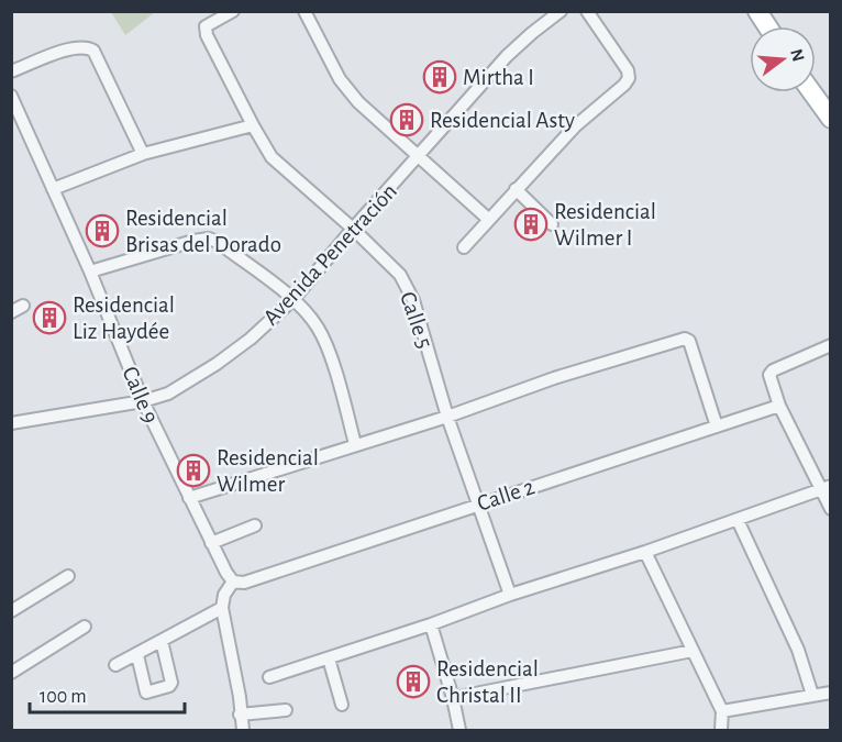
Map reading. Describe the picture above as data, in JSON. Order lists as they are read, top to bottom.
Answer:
{
  "streets": {
    "street": [
      "Avenida Penetración",
      "Calle 5",
      "Calle 9",
      "Calle 2"
    ]
  },
  "crossings": [
    ["Avenida Penetración", "Calle 5"],
    ["Avenida Penetración", "Calle 9"],
    ["Calle 5", "Calle 2"],
    ["Calle 9", "Calle 2"]
  ],
  "places": {
    "building": [
      "Mirtha I",
      "Residencial Asty",
      "Residencial Wilmer I",
      "Residencial Brisas del Dorado",
      "Residencial Liz Haydée",
      "Residencial Wilmer",
      "Residencial Christal II"
    ]
  },
  "scale_bar": "100 m",
  "north": "right"
}
